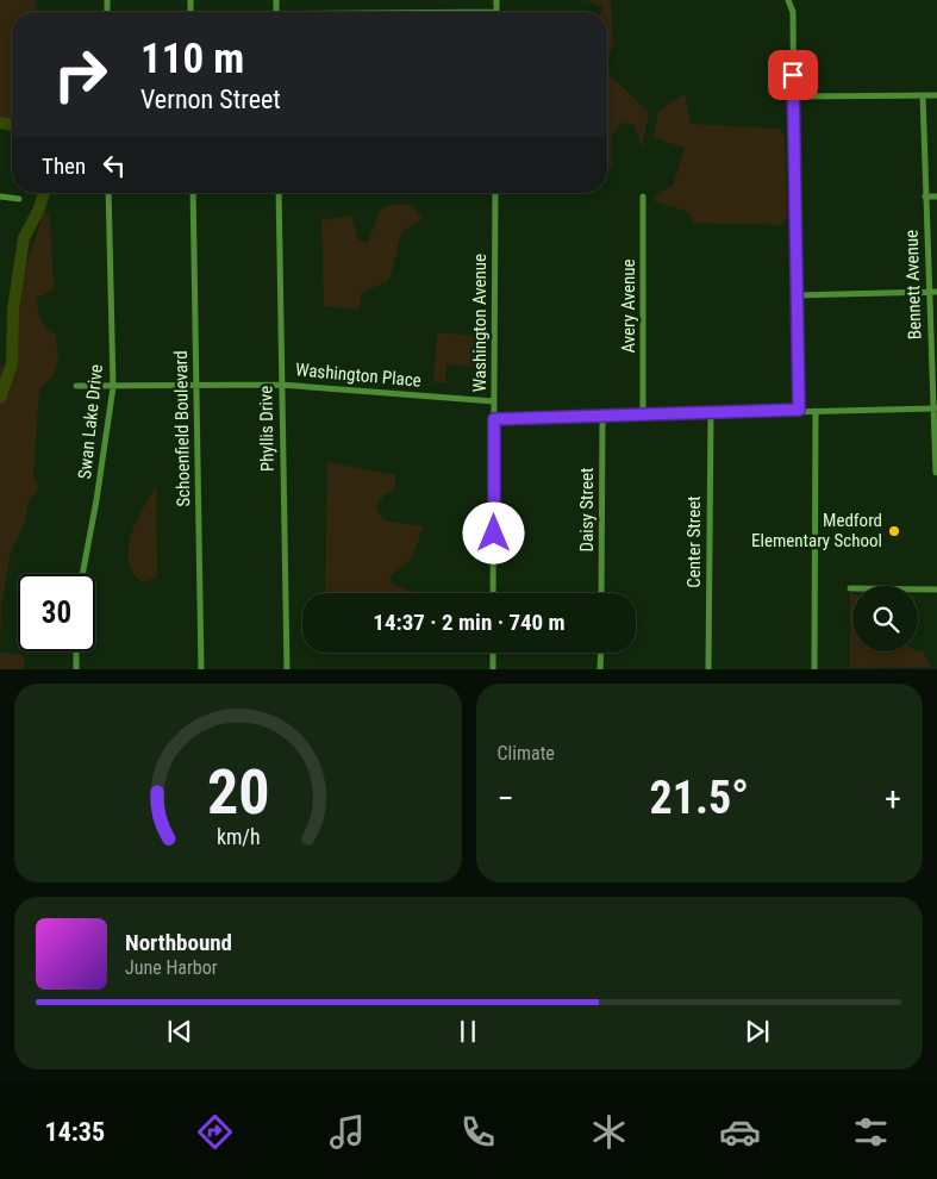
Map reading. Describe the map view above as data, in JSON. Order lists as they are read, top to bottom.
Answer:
{
  "streets": {
    "street": [
      "Bennett Avenue",
      "Avery Avenue",
      "Washington Avenue",
      "Washington Place",
      "Swan Lake Drive",
      "Schoenfield Boulevard",
      "Phyllis Drive",
      "Daisy Street",
      "Center Street"
    ]
  },
  "crossings": [
    ["Washington Avenue", "Washington Place"],
    ["Washington Place", "Swan Lake Drive"],
    ["Washington Place", "Schoenfield Boulevard"],
    ["Washington Place", "Phyllis Drive"]
  ],
  "places": ["Medford Elementary School"],
  "page": {
    "turn": ["110 m", "Vernon Street"],
    "then": "Then",
    "limit": "30",
    "trip": "14:37 · 2 min · 740 m",
    "tile": "Climate",
    "heat": ["−", "21.5°", "+"],
    "song": ["Northbound", "June Harbor"],
    "tabs": "14:35",
    "gauge": ["20", "km/h"]
  }
}
